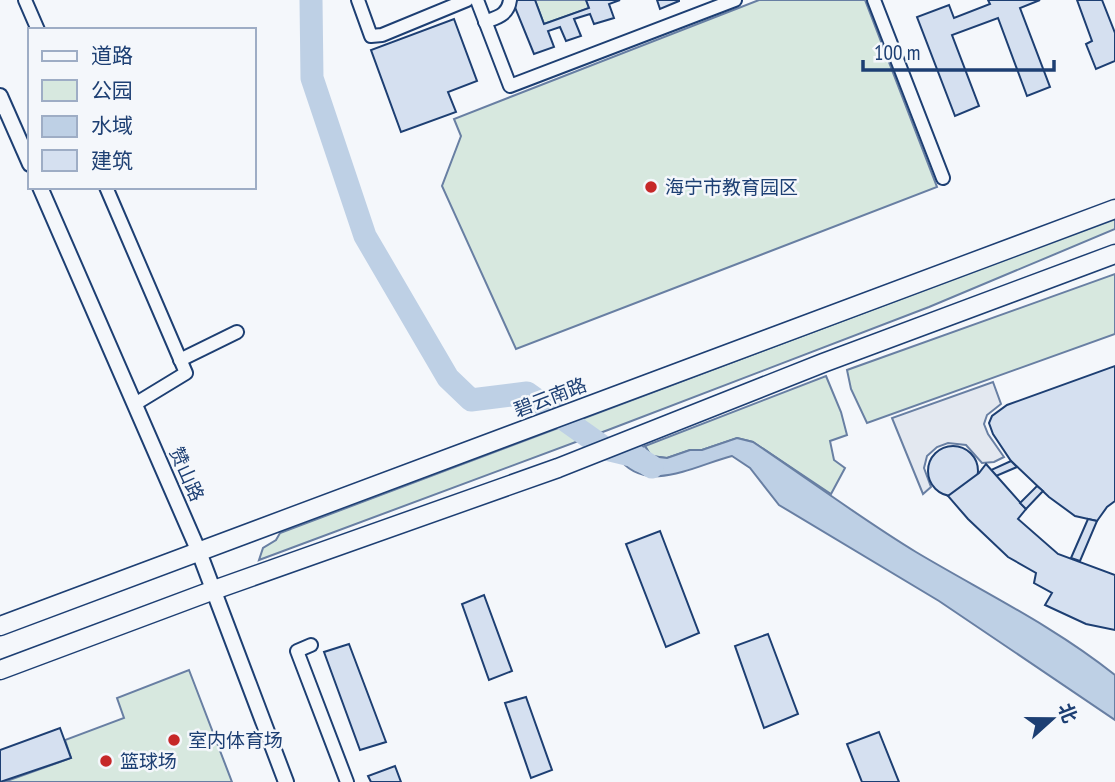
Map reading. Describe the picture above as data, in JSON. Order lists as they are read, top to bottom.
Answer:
{
  "streets": {
    "main road": ["碧云南路"],
    "street": ["赞山路"]
  },
  "crossings": [
    ["碧云南路", "赞山路"]
  ],
  "places": ["海宁市教育园区", "室内体育场", "篮球场"],
  "legend": [
    "道路",
    "公园",
    "水域",
    "建筑"
  ],
  "scale_bar": "100 m",
  "north": "right"
}
